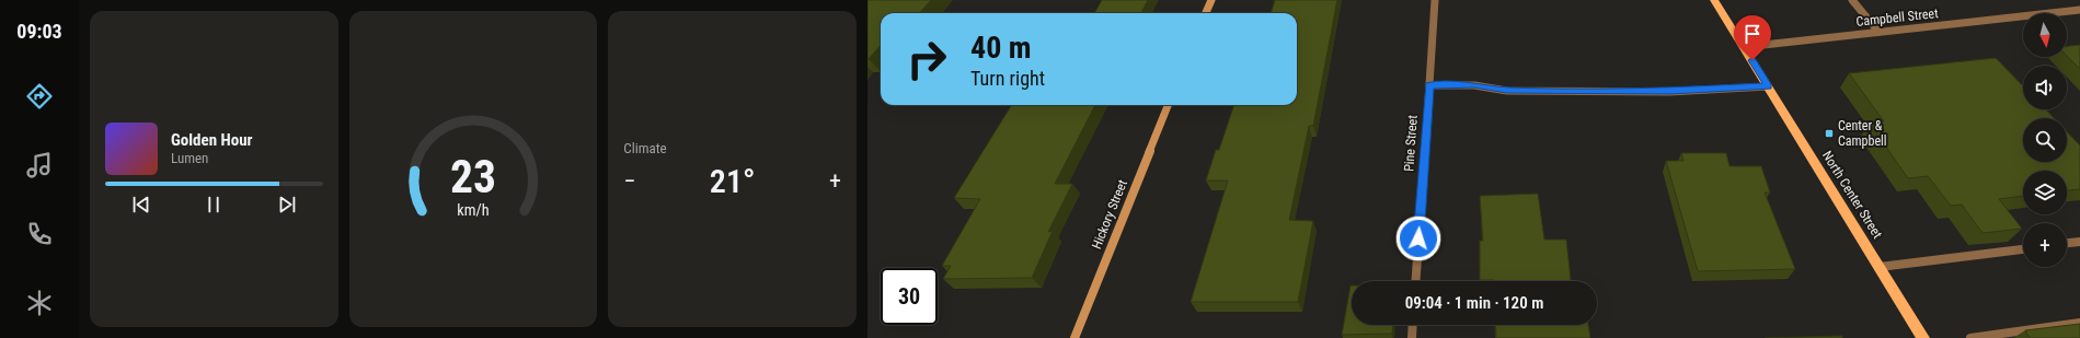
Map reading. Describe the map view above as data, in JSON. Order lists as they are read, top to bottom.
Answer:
{
  "streets": {
    "main road": ["North Center Street"],
    "street": ["Campbell Street", "Pine Street", "Hickory Street"]
  },
  "crossings": [
    ["Campbell Street", "North Center Street"]
  ],
  "places": {
    "transit": ["Center & Campbell"]
  },
  "north": "bottom",
  "page": {
    "tabs": "09:03",
    "tile": "Climate",
    "map_buttons": "+",
    "turn": ["40 m", "Turn right"],
    "song": ["Golden Hour", "Lumen"],
    "heat": ["−", "21°", "+"],
    "limit": "30",
    "trip": "09:04 · 1 min · 120 m",
    "gauge": ["23", "km/h"]
  }
}
